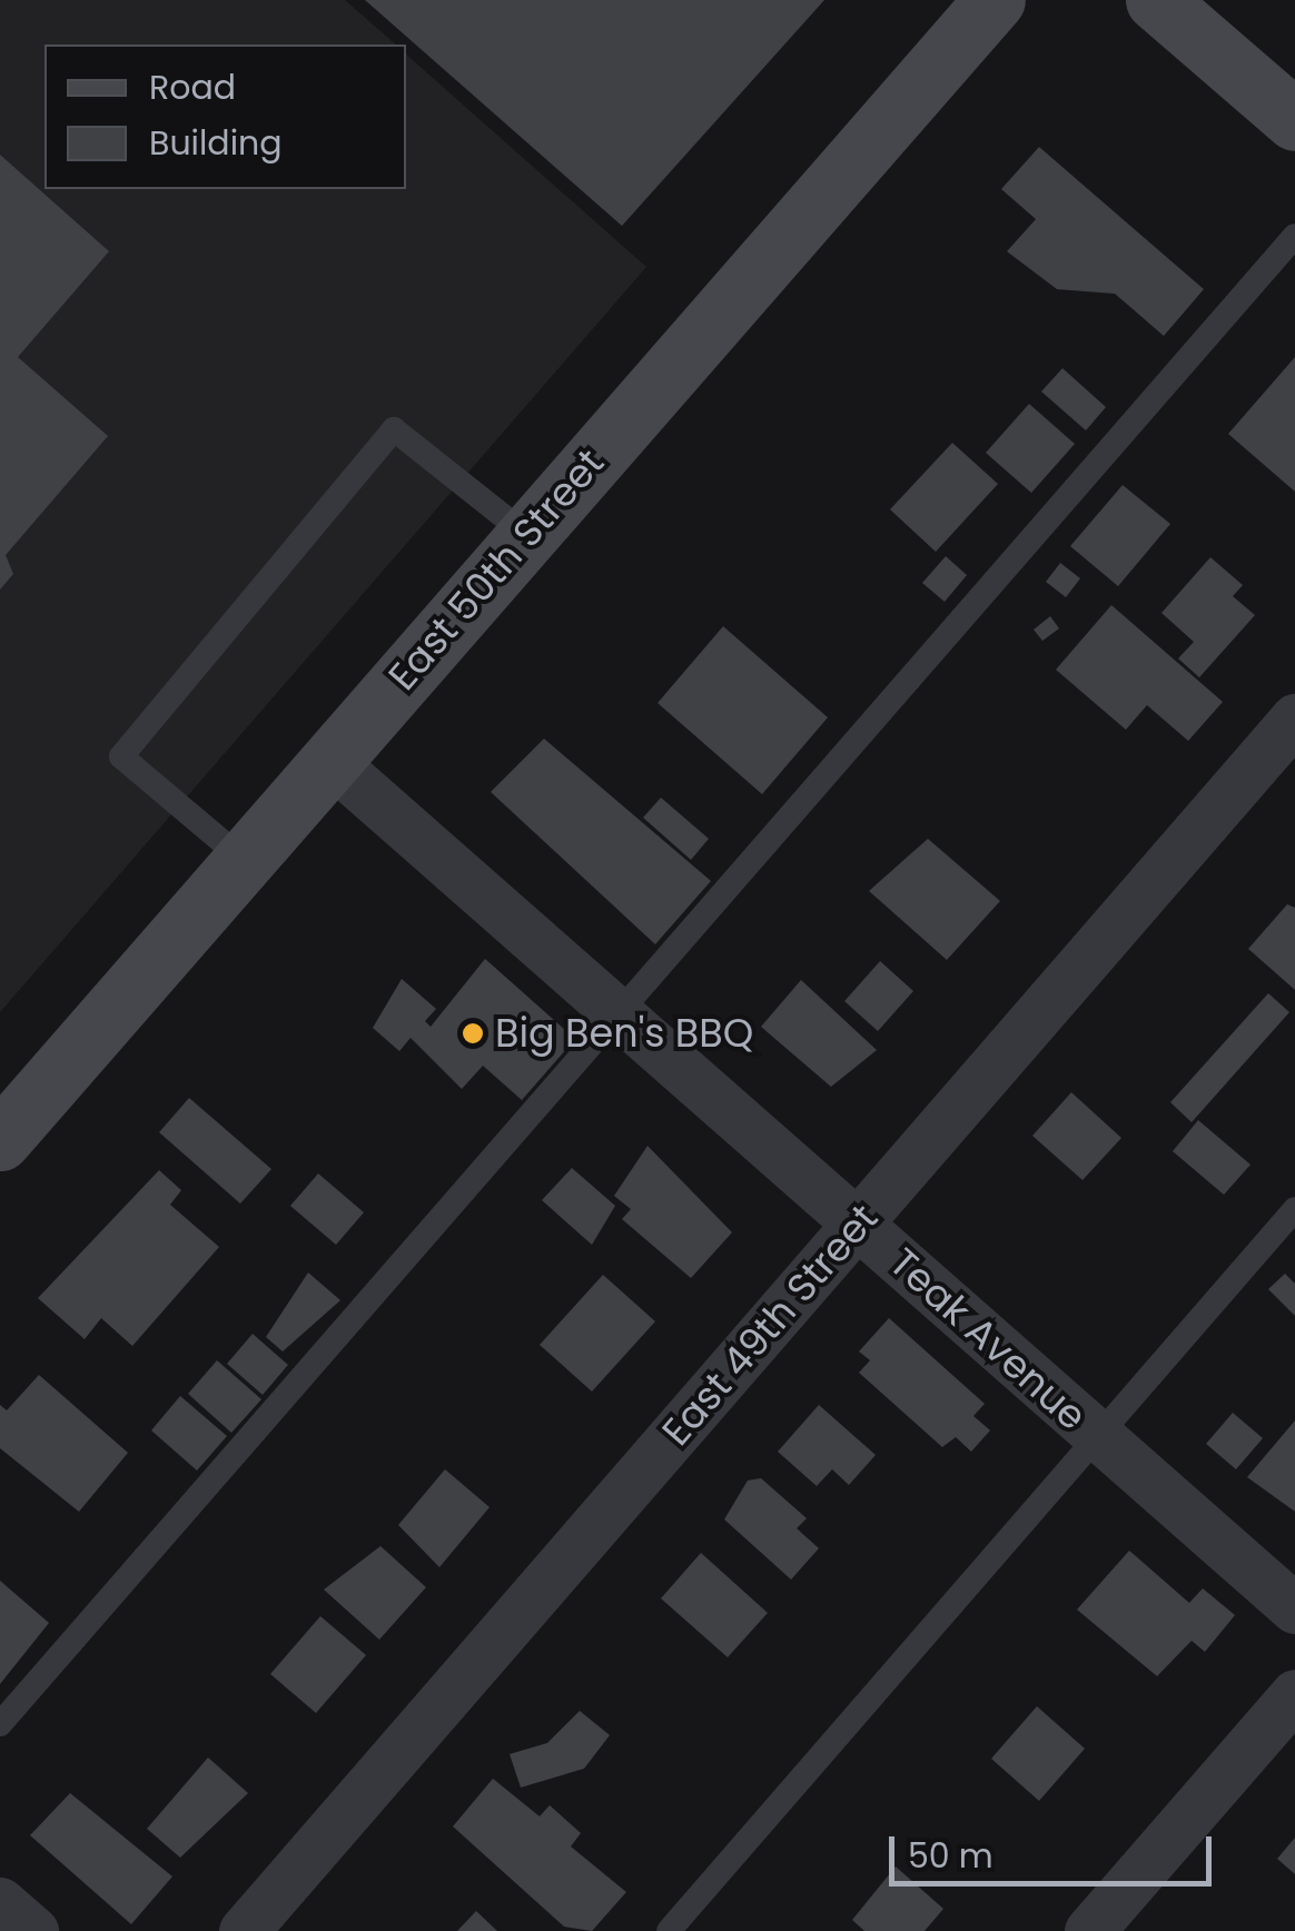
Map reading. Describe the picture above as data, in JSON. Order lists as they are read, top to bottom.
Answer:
{
  "streets": {
    "main road": ["East 50th Street"],
    "street": ["East 49th Street", "Teak Avenue"]
  },
  "crossings": [
    ["East 50th Street", "Teak Avenue"],
    ["East 49th Street", "Teak Avenue"]
  ],
  "places": ["Big Ben's BBQ"],
  "legend": ["Road", "Building"],
  "scale_bar": "50 m"
}
